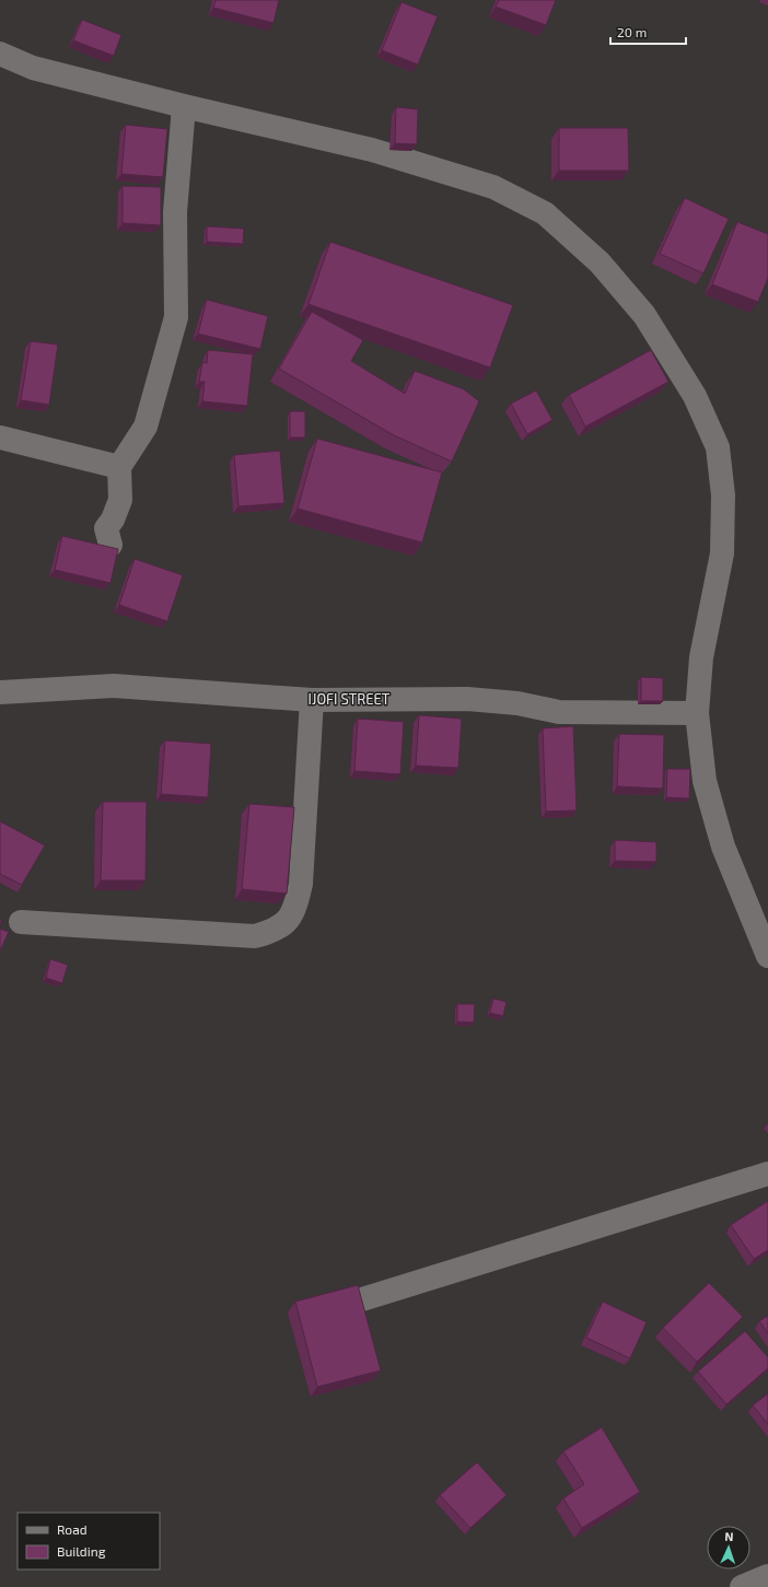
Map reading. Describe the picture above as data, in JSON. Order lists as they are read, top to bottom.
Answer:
{
  "streets": {
    "street": ["IJOFI STREET"]
  },
  "legend": ["Road", "Building"],
  "scale_bar": "20 m",
  "north": "top"
}
